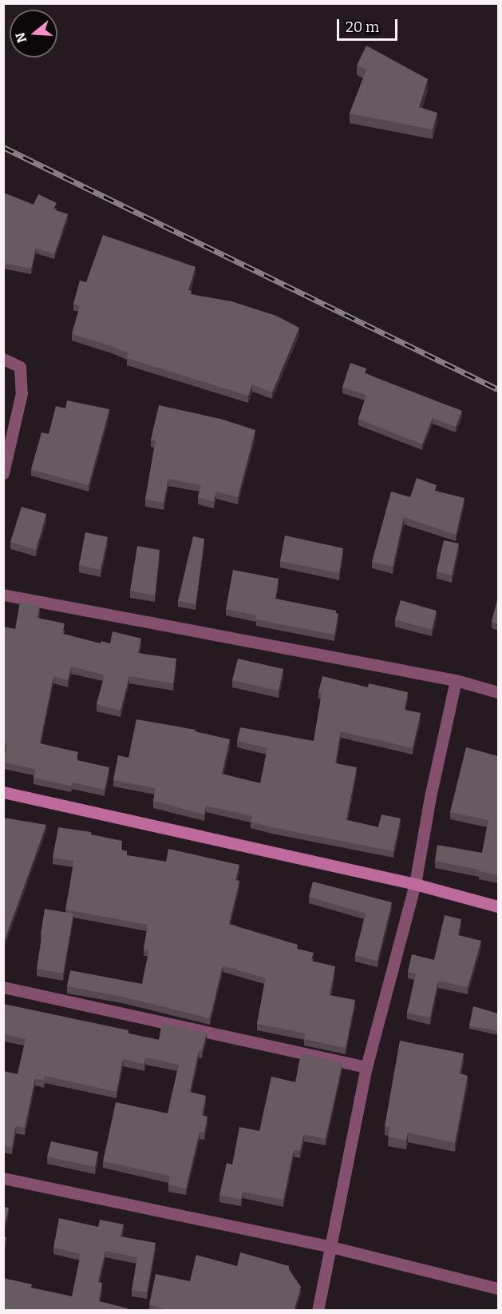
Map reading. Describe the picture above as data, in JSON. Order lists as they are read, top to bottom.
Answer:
{
  "scale_bar": "20 m",
  "north": "left"
}
